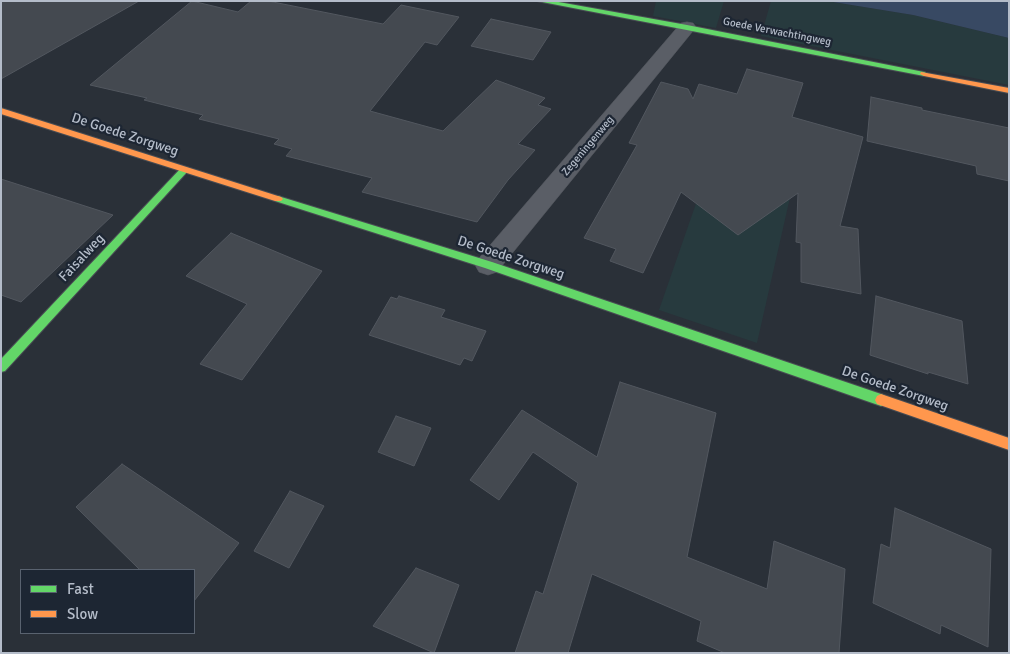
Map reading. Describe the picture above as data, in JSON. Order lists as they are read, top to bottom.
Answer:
{
  "streets": {
    "street": [
      "Goede Verwachtingweg",
      "De Goede Zorgweg",
      "Zegeningenweg",
      "Faisalweg"
    ]
  },
  "crossings": [
    ["Goede Verwachtingweg", "Zegeningenweg"],
    ["De Goede Zorgweg", "Zegeningenweg"],
    ["De Goede Zorgweg", "Faisalweg"]
  ],
  "legend": ["Fast", "Slow"]
}
